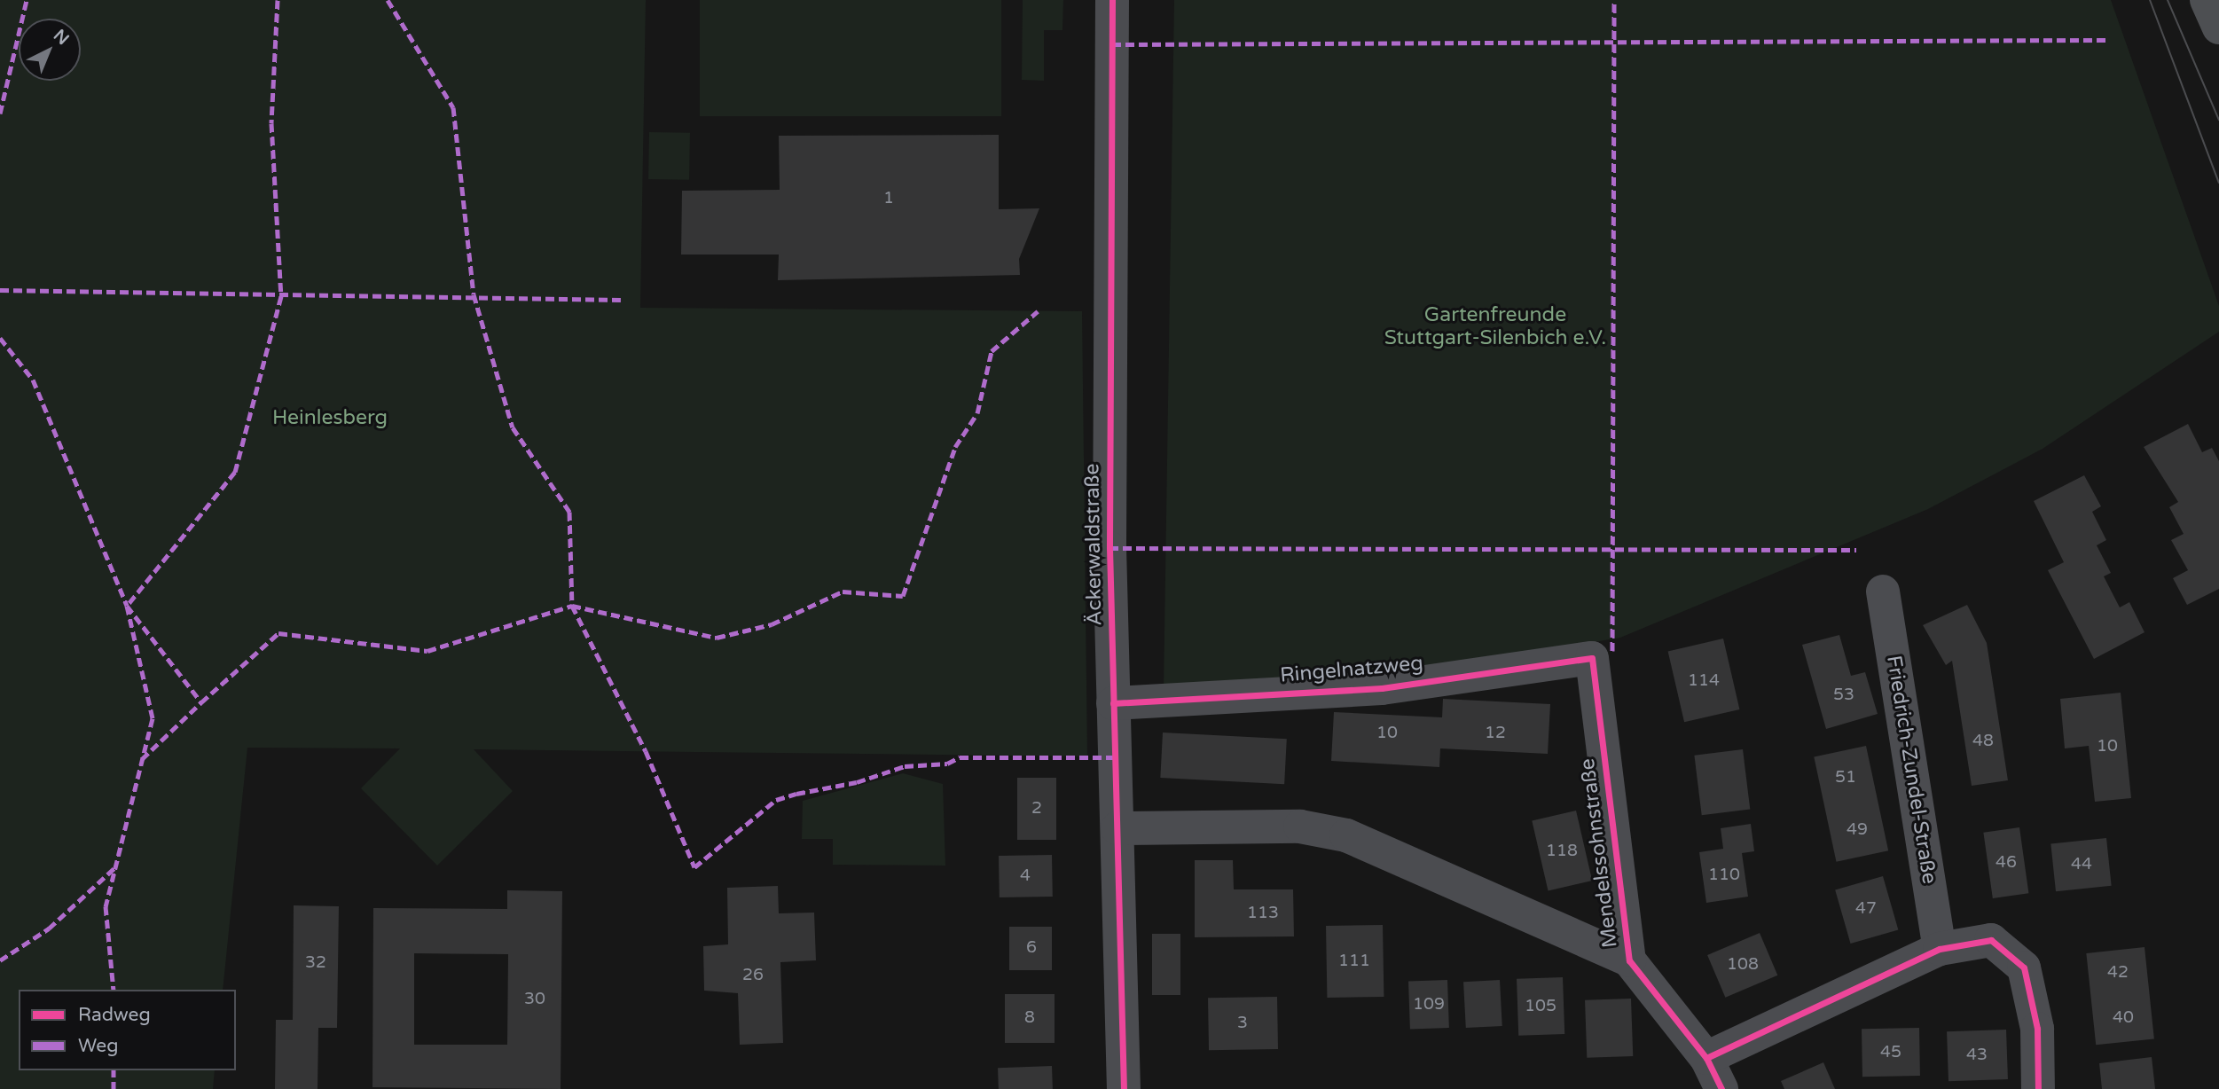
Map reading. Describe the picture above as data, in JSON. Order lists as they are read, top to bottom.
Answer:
{
  "streets": {
    "street": [
      "Äckerwaldstraße",
      "Ringelnatzweg",
      "Friedrich-Zundel-Straße",
      "Mendelssohnstraße"
    ]
  },
  "crossings": [
    ["Äckerwaldstraße", "Ringelnatzweg"],
    ["Äckerwaldstraße", "Mendelssohnstraße"],
    ["Ringelnatzweg", "Mendelssohnstraße"]
  ],
  "parks": ["Gartenfreunde Stuttgart-Silenbich e.V.", "Heinlesberg"],
  "house_numbers": [
    "1",
    "114",
    "53",
    "10",
    "12",
    "48",
    "10",
    "51",
    "2",
    "49",
    "118",
    "46",
    "44",
    "110",
    "4",
    "47",
    "113",
    "6",
    "111",
    "32",
    "108",
    "42",
    "26",
    "30",
    "109",
    "105",
    "8",
    "40",
    "3",
    "45",
    "43"
  ],
  "legend": ["Radweg", "Weg"],
  "north": "top right"
}
